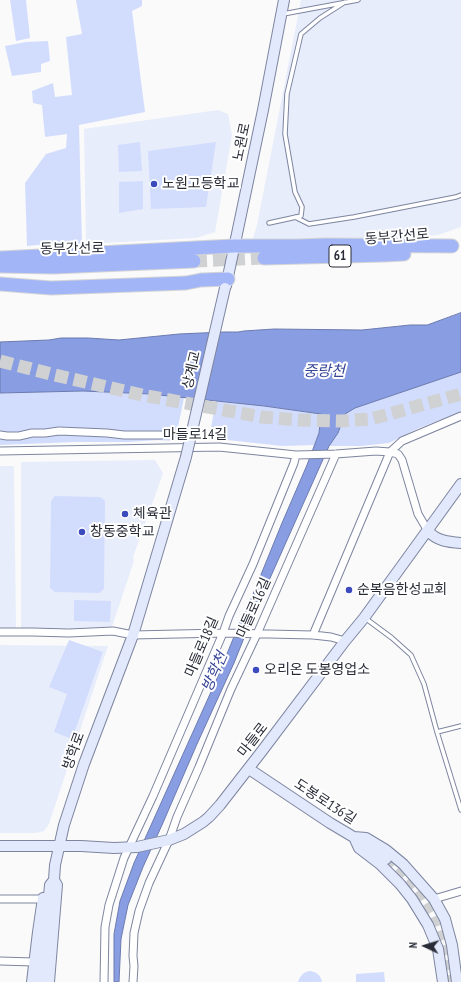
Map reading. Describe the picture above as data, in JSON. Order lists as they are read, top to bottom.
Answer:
{
  "streets": {
    "highway": ["동부간선로", "61"],
    "main road": [
      "노원로",
      "상계교",
      "마들로",
      "방학로",
      "도봉로136길"
    ],
    "street": ["마들로14길", "마들로16길", "마들로18길"]
  },
  "crossings": [
    ["노원로", "상계교"],
    ["상계교", "방학로"],
    ["마들로14길", "마들로16길"],
    ["마들로14길", "마들로18길"],
    ["마들로16길", "마들로"],
    ["마들로18길", "마들로"],
    ["마들로", "도봉로136길"]
  ],
  "water": ["중랑천", "방학천"],
  "places": [
    "노원고등학교",
    "체육관",
    "창동중학교",
    "순복음한성교회",
    "오리온 도봉영업소"
  ],
  "north": "left"
}
